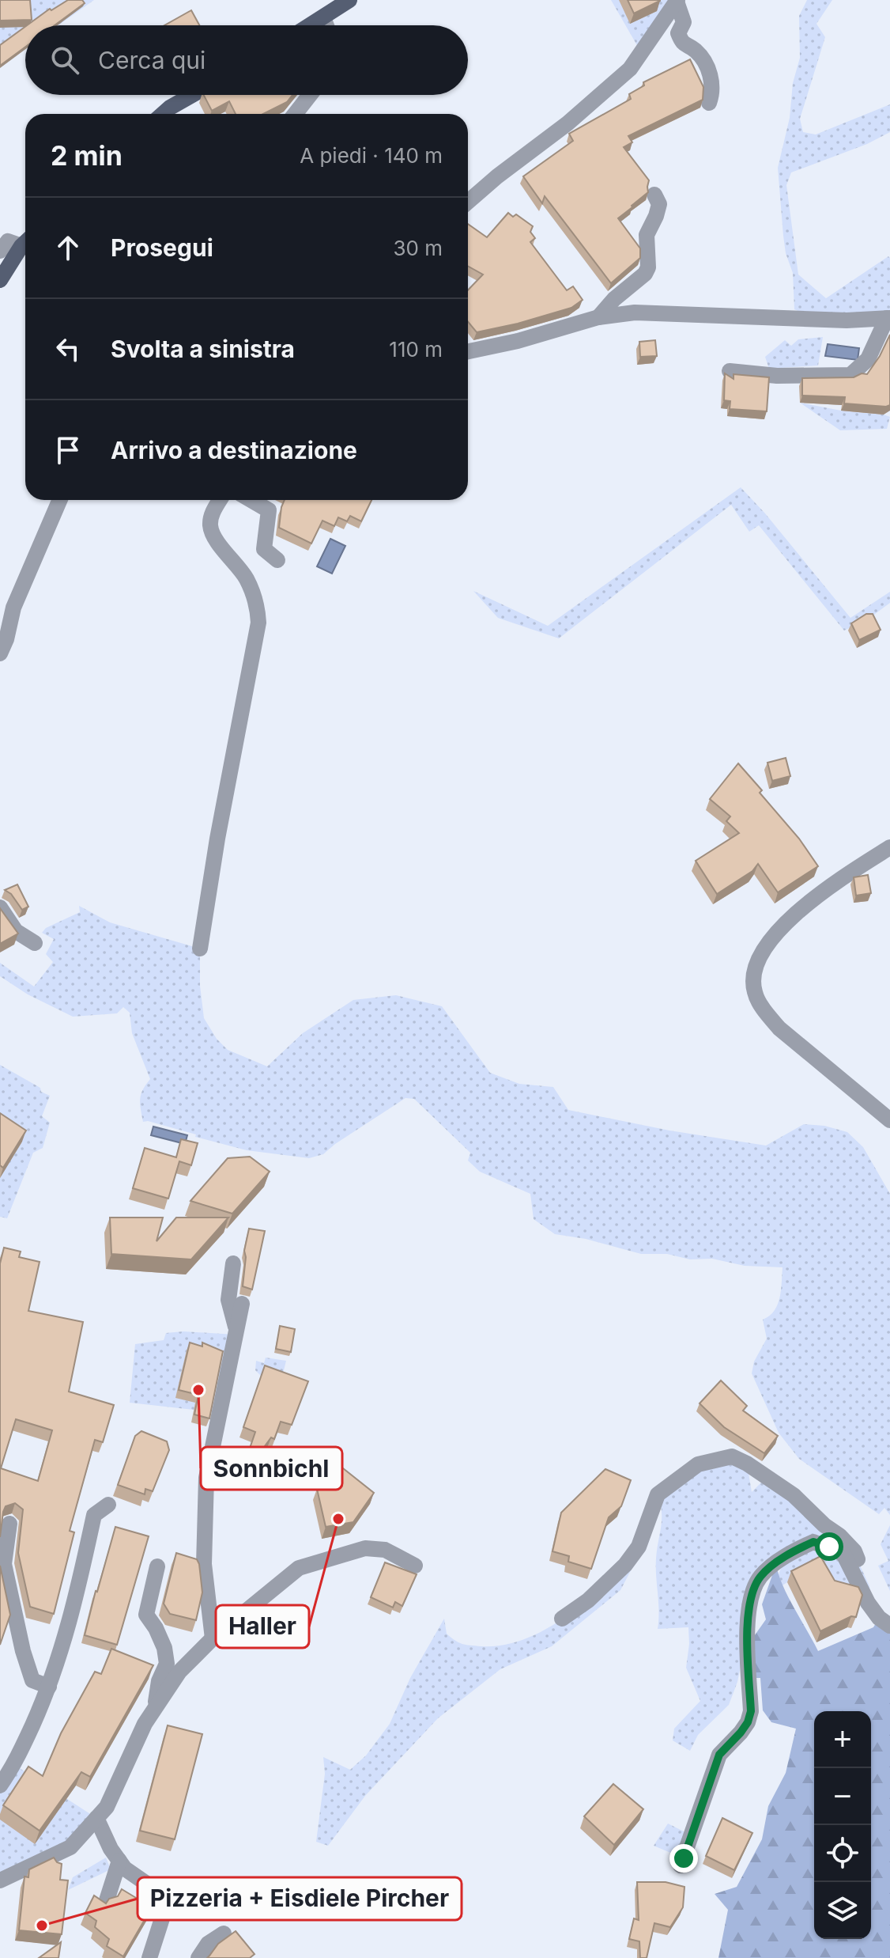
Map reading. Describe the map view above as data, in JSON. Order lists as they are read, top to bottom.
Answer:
{
  "places": ["Sonnbichl", "Haller", "Pizzeria + Eisdiele Pircher"],
  "page": {
    "search": "Cerca qui",
    "heading": ["2 min", "A piedi · 140 m"],
    "list": [
      ["Prosegui", "30 m"],
      ["Svolta a sinistra", "110 m"],
      "Arrivo a destinazione"
    ],
    "map_buttons": ["+", "−"]
  }
}
